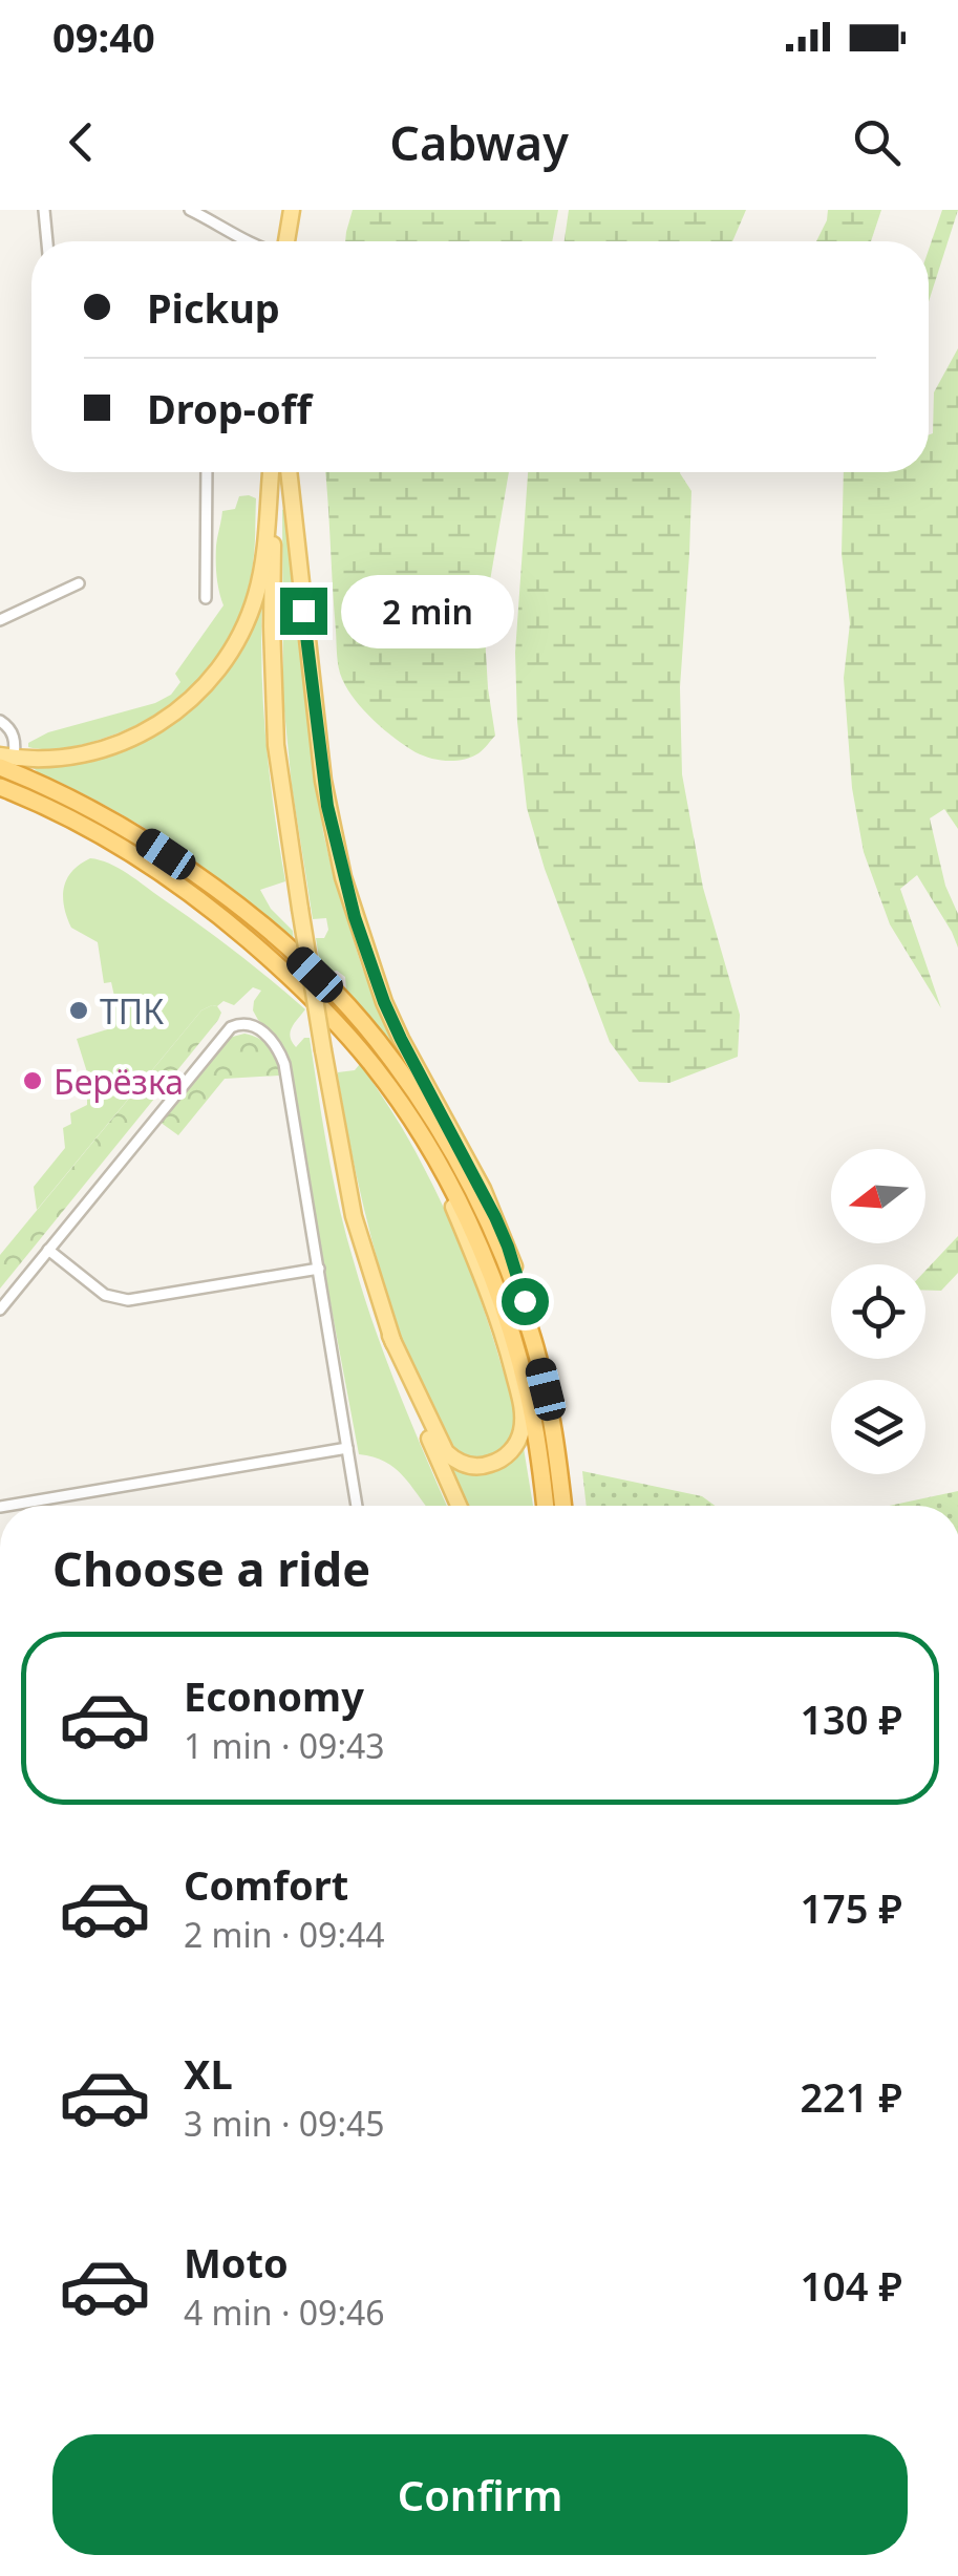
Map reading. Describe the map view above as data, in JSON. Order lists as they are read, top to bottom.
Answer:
{
  "places": ["ТПК", "Берёзка"],
  "north": "left",
  "page": {
    "status": "09:40",
    "header": "Cabway",
    "banner": ["Pickup", "Drop-off"],
    "bubble": "2 min",
    "heading": "Choose a ride",
    "list": [
      {
        "name": "Economy",
        "note": "1 min · 09:43",
        "value": "130 ₽"
      },
      {
        "name": "Comfort",
        "note": "2 min · 09:44",
        "value": "175 ₽"
      },
      {
        "name": "XL",
        "note": "3 min · 09:45",
        "value": "221 ₽"
      },
      {
        "name": "Moto",
        "note": "4 min · 09:46",
        "value": "104 ₽"
      }
    ],
    "buttons": "Confirm"
  }
}
